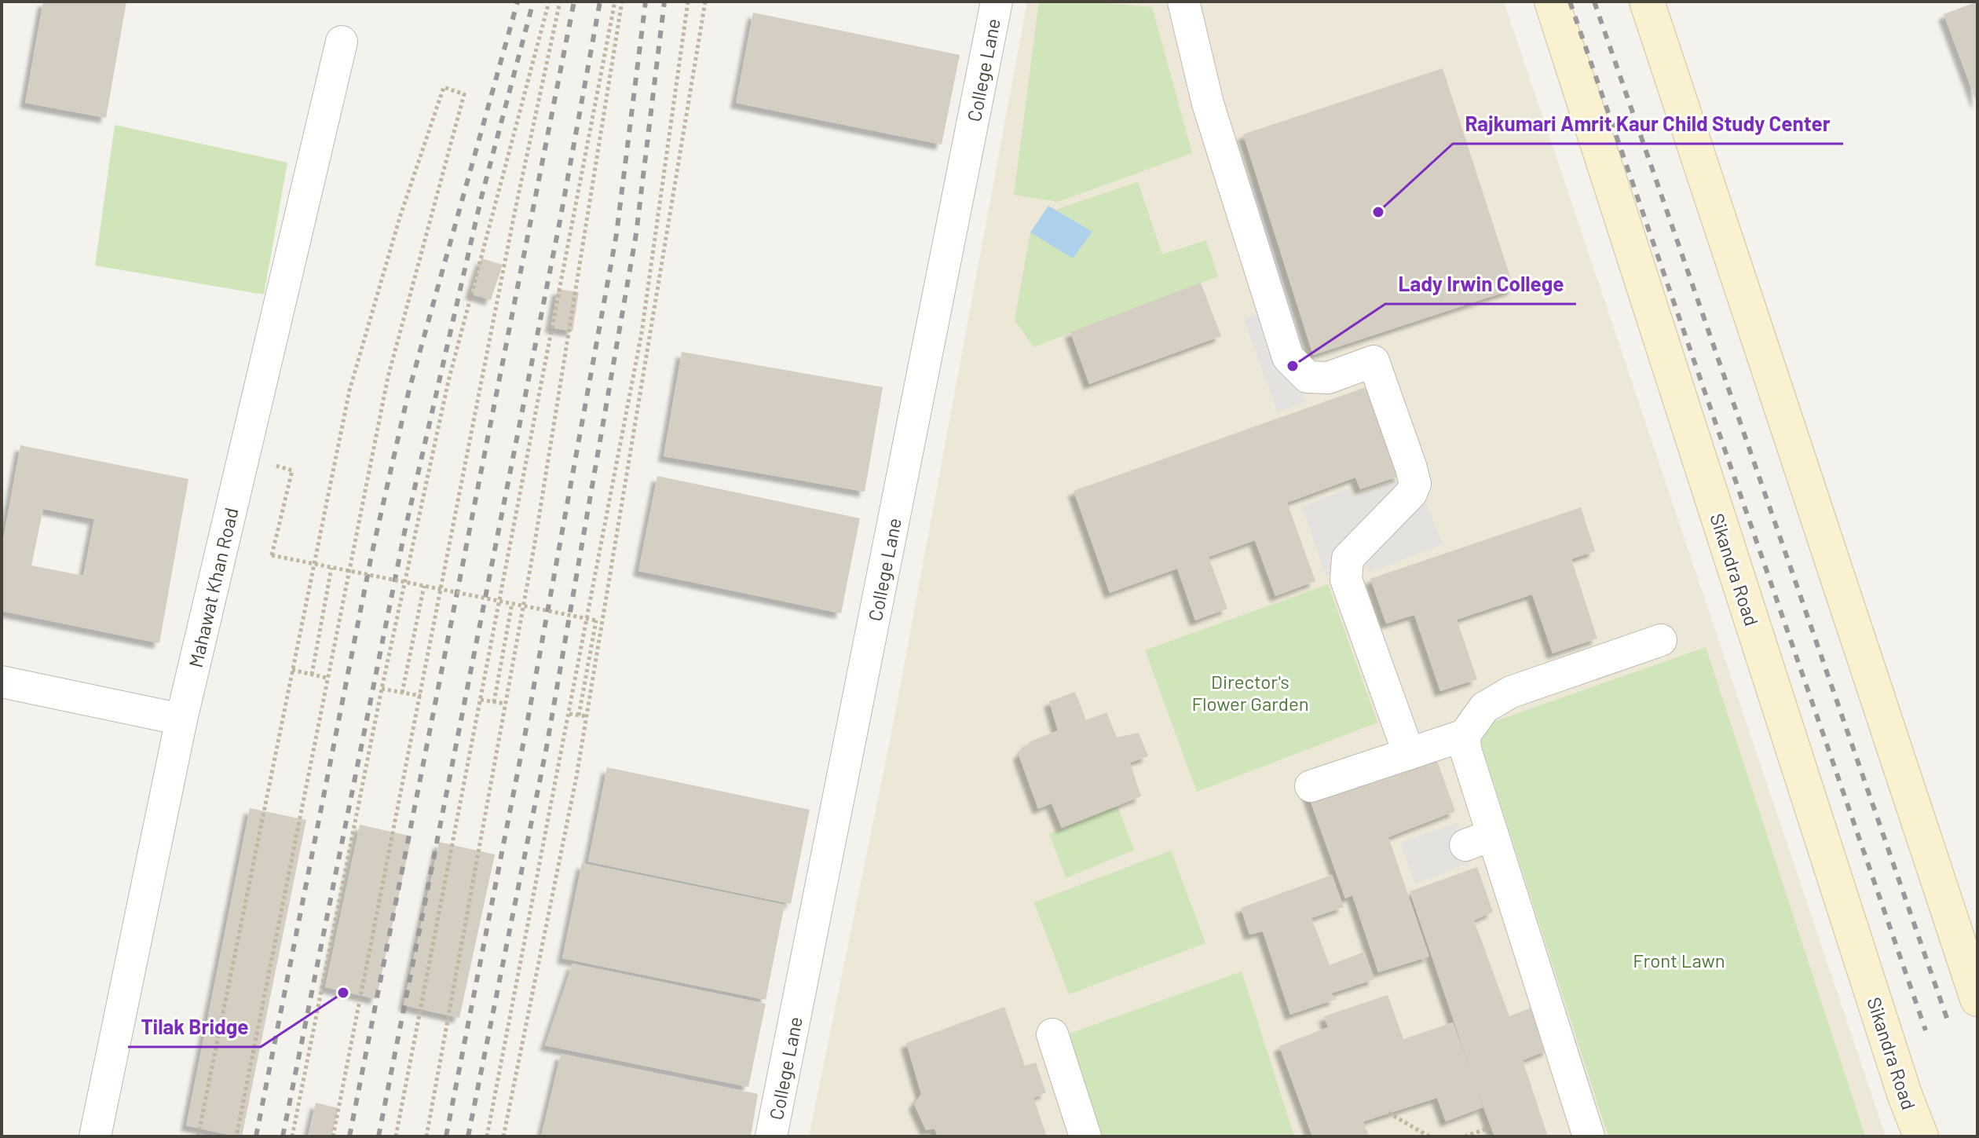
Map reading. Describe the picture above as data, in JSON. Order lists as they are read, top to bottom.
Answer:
{
  "streets": {
    "main road": ["Sikandra Road"],
    "street": ["College Lane", "Mahawat Khan Road"]
  },
  "parks": ["Director's Flower Garden", "Front Lawn"],
  "places": ["Rajkumari Amrit Kaur Child Study Center", "Lady Irwin College", "Tilak Bridge"]
}
